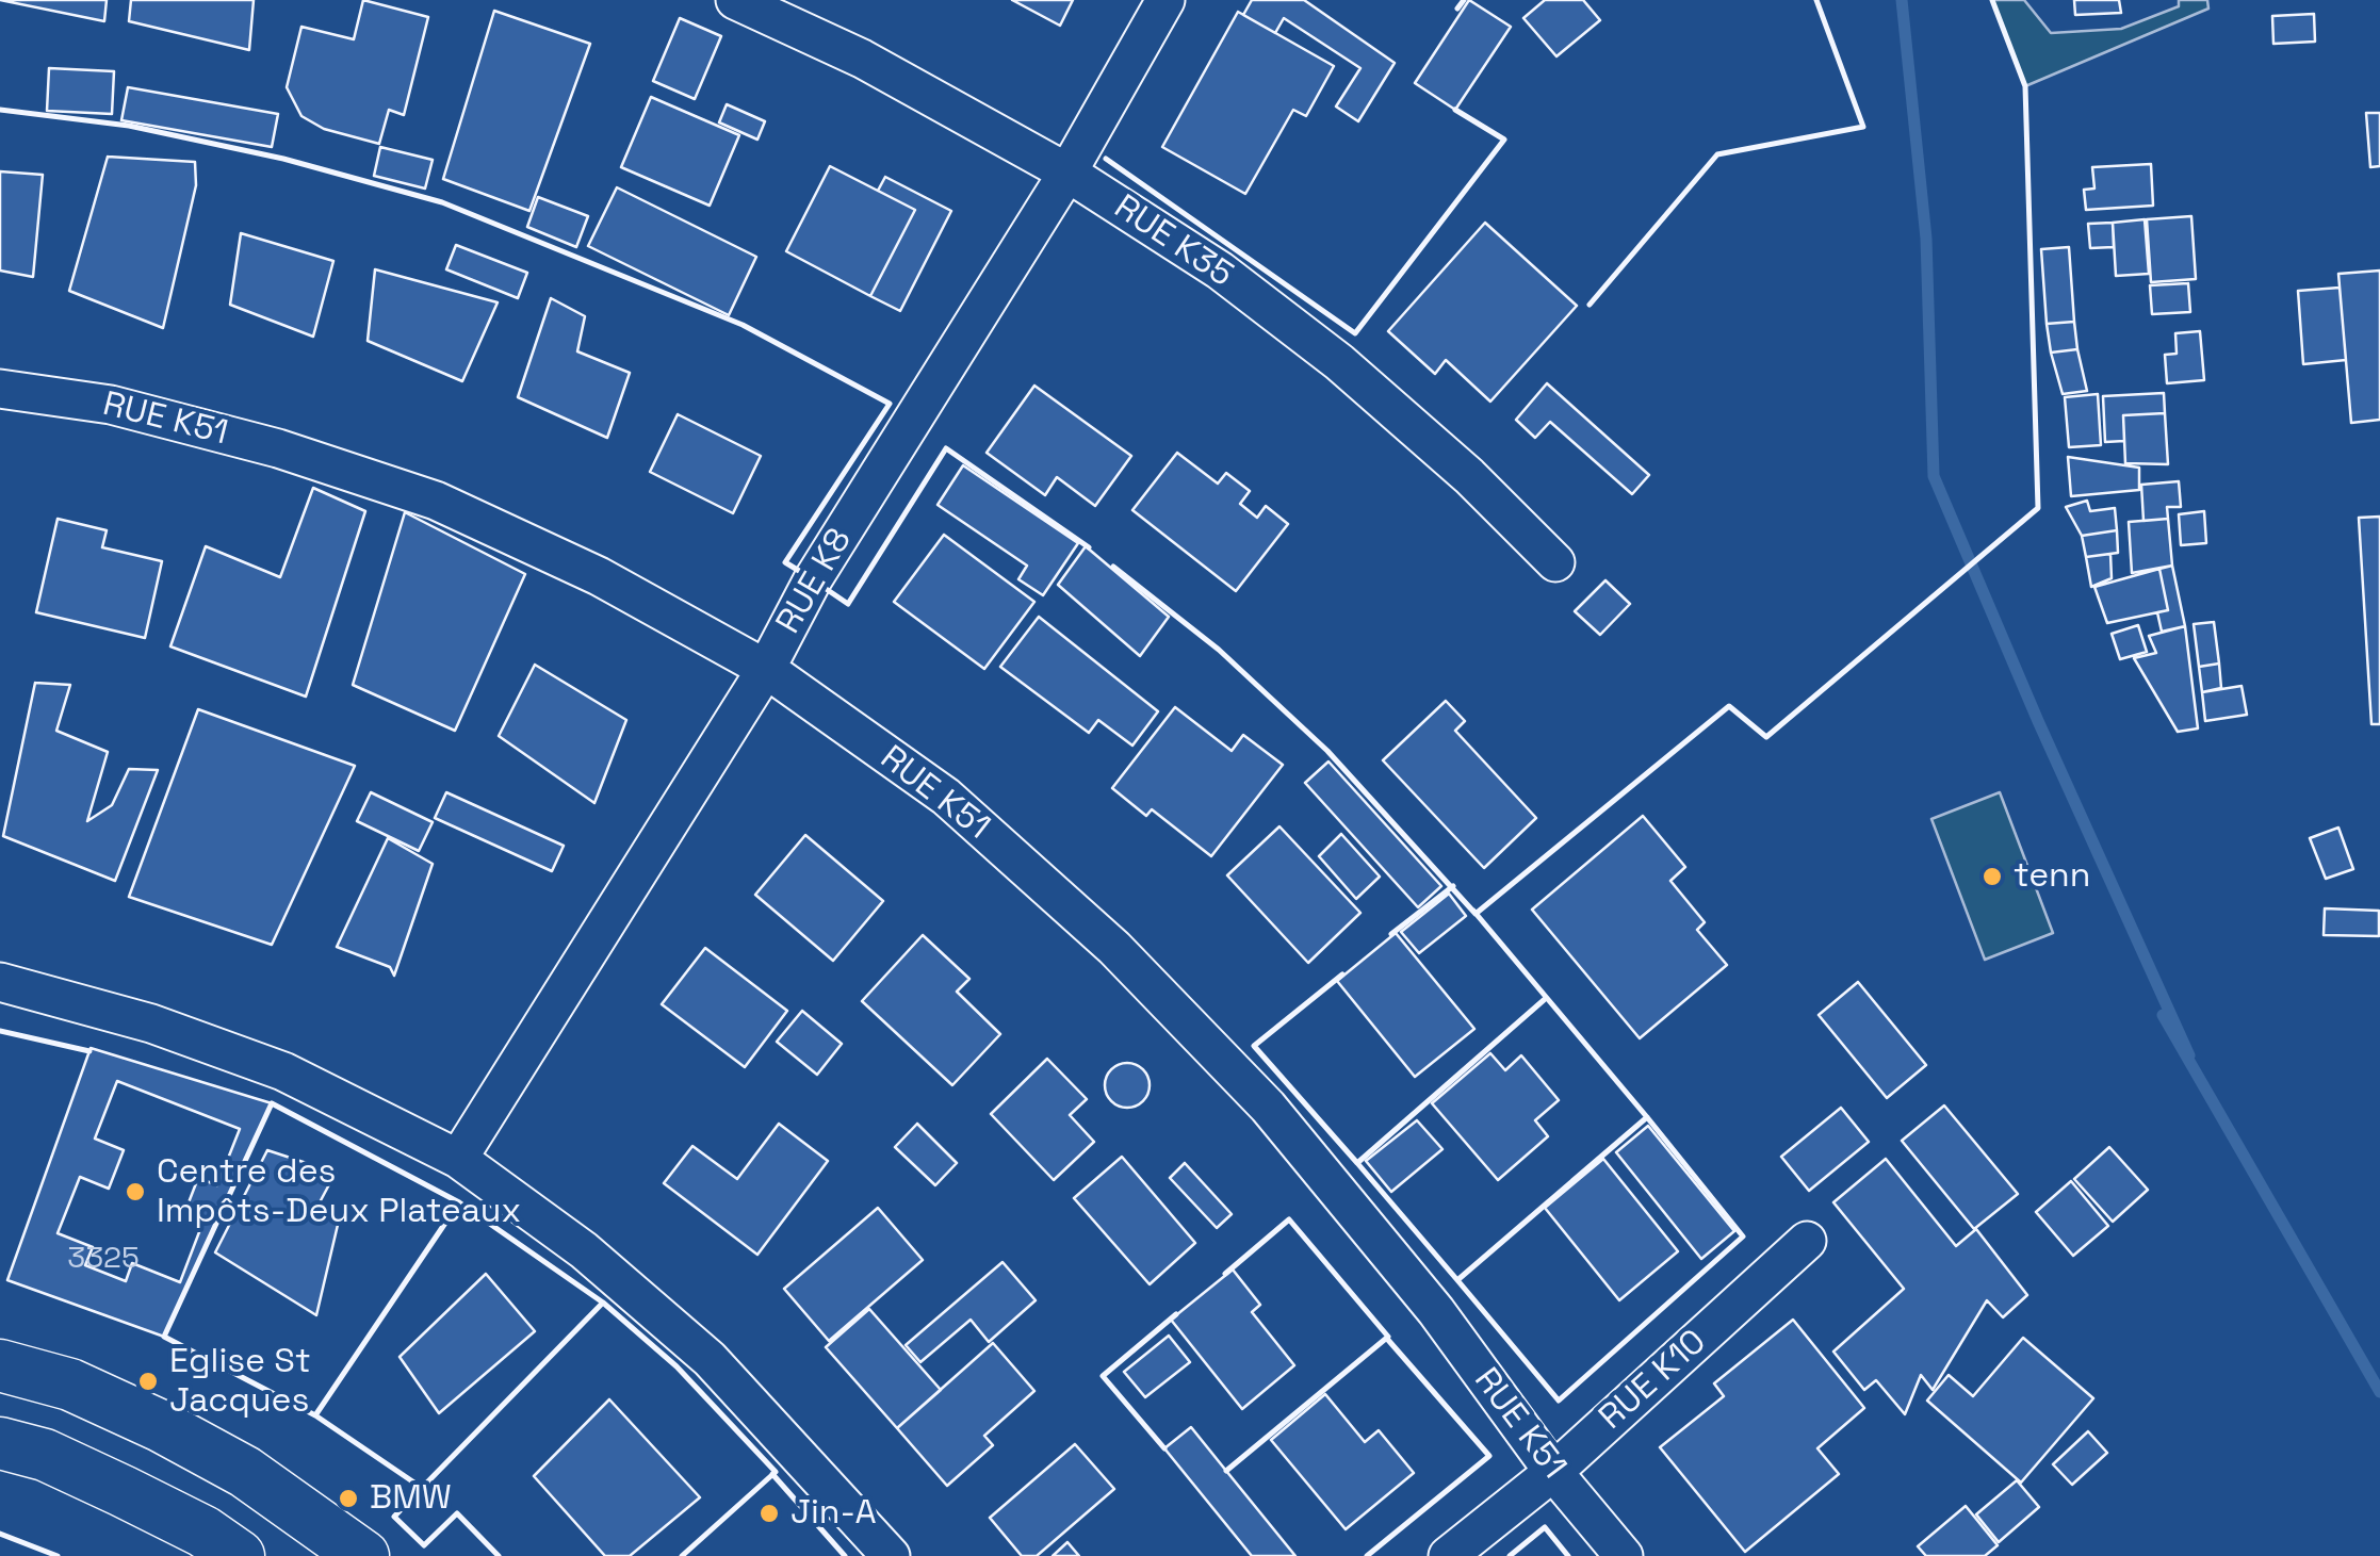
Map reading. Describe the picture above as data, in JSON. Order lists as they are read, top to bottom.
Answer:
{
  "streets": {
    "street": [
      "RUE K35",
      "RUE K51",
      "RUE K8",
      "RUE K10"
    ]
  },
  "crossings": [
    ["RUE K35", "RUE K8"],
    ["RUE K51", "RUE K8"],
    ["RUE K51", "RUE K10"]
  ],
  "places": [
    "tenn",
    "Centre des Impôts-Deux Plateaux",
    "Eglise St Jacques",
    "BMW",
    "Jin-A"
  ],
  "house_numbers": ["3325"]
}
